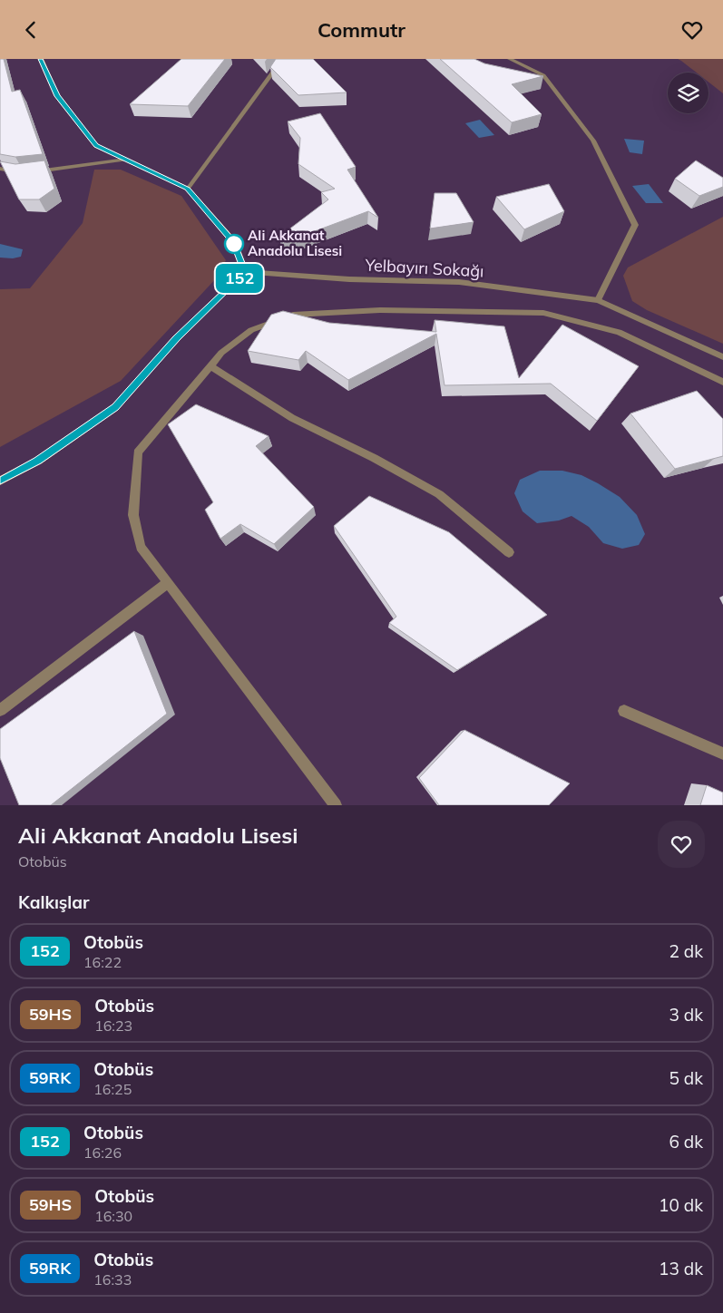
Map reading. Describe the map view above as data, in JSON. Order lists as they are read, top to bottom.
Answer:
{
  "streets": {
    "street": ["Yelbayırı Sokağı"]
  },
  "places": ["Ali Akkanat Anadolu Lisesi"],
  "lines": ["bus line 152"],
  "page": {
    "header": "Commutr",
    "on_map": "152",
    "heading": [
      ["Ali Akkanat Anadolu Lisesi", "Otobüs"],
      "Kalkışlar"
    ],
    "list": [
      {
        "mark": "152",
        "name": "Otobüs",
        "note": "16:22",
        "value": "2 dk"
      },
      {
        "mark": "59HS",
        "name": "Otobüs",
        "note": "16:23",
        "value": "3 dk"
      },
      {
        "mark": "59RK",
        "name": "Otobüs",
        "note": "16:25",
        "value": "5 dk"
      },
      {
        "mark": "152",
        "name": "Otobüs",
        "note": "16:26",
        "value": "6 dk"
      },
      {
        "mark": "59HS",
        "name": "Otobüs",
        "note": "16:30",
        "value": "10 dk"
      },
      {
        "mark": "59RK",
        "name": "Otobüs",
        "note": "16:33",
        "value": "13 dk"
      }
    ]
  }
}
